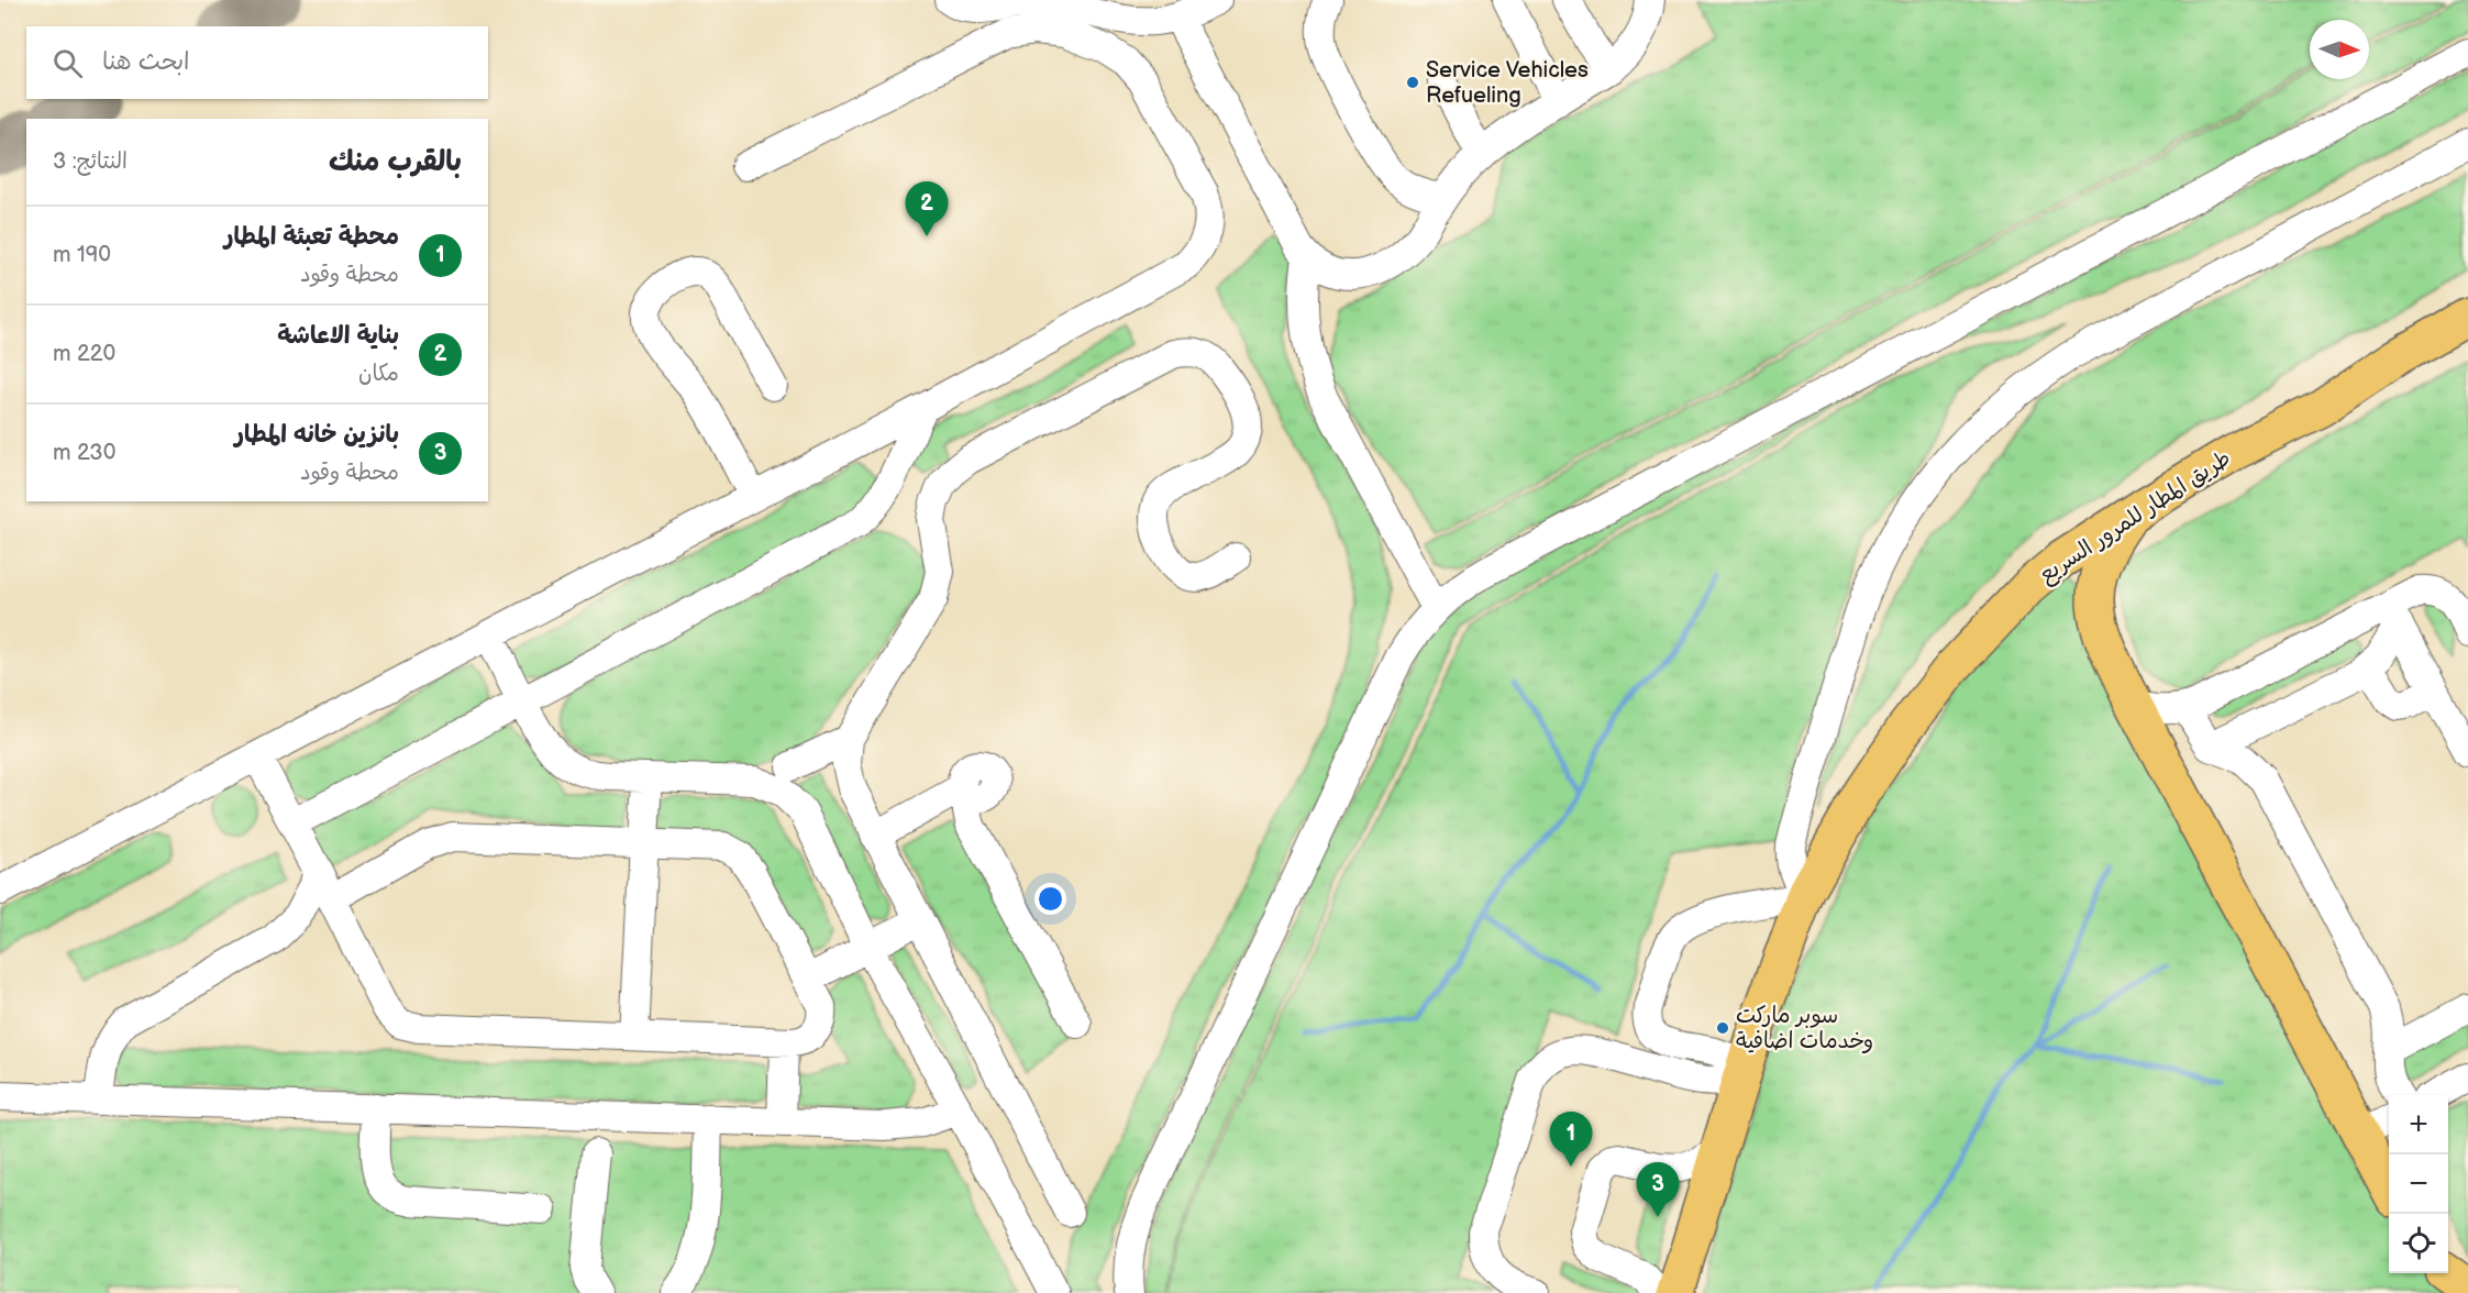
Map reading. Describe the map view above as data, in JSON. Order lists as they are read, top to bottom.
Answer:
{
  "streets": {
    "main road": ["طريق المطار للمرور السريع"]
  },
  "places": ["Service Vehicles Refueling", "سوبر ماركت وخدمات اضافية"],
  "north": "right",
  "page": {
    "search": "ابحث هنا",
    "heading": ["بالقرب منك", "النتائج: 3"],
    "pins": ["2", "1", "3"],
    "list": [
      {
        "mark": "1",
        "name": "محطة تعبئة المطار",
        "note": "محطة وقود",
        "value": "190 m"
      },
      {
        "mark": "2",
        "name": "بناية الاعاشة",
        "note": "مكان",
        "value": "220 m"
      },
      {
        "mark": "3",
        "name": "بانزين خانه المطار",
        "note": "محطة وقود",
        "value": "230 m"
      }
    ],
    "map_buttons": ["+", "−"]
  }
}
